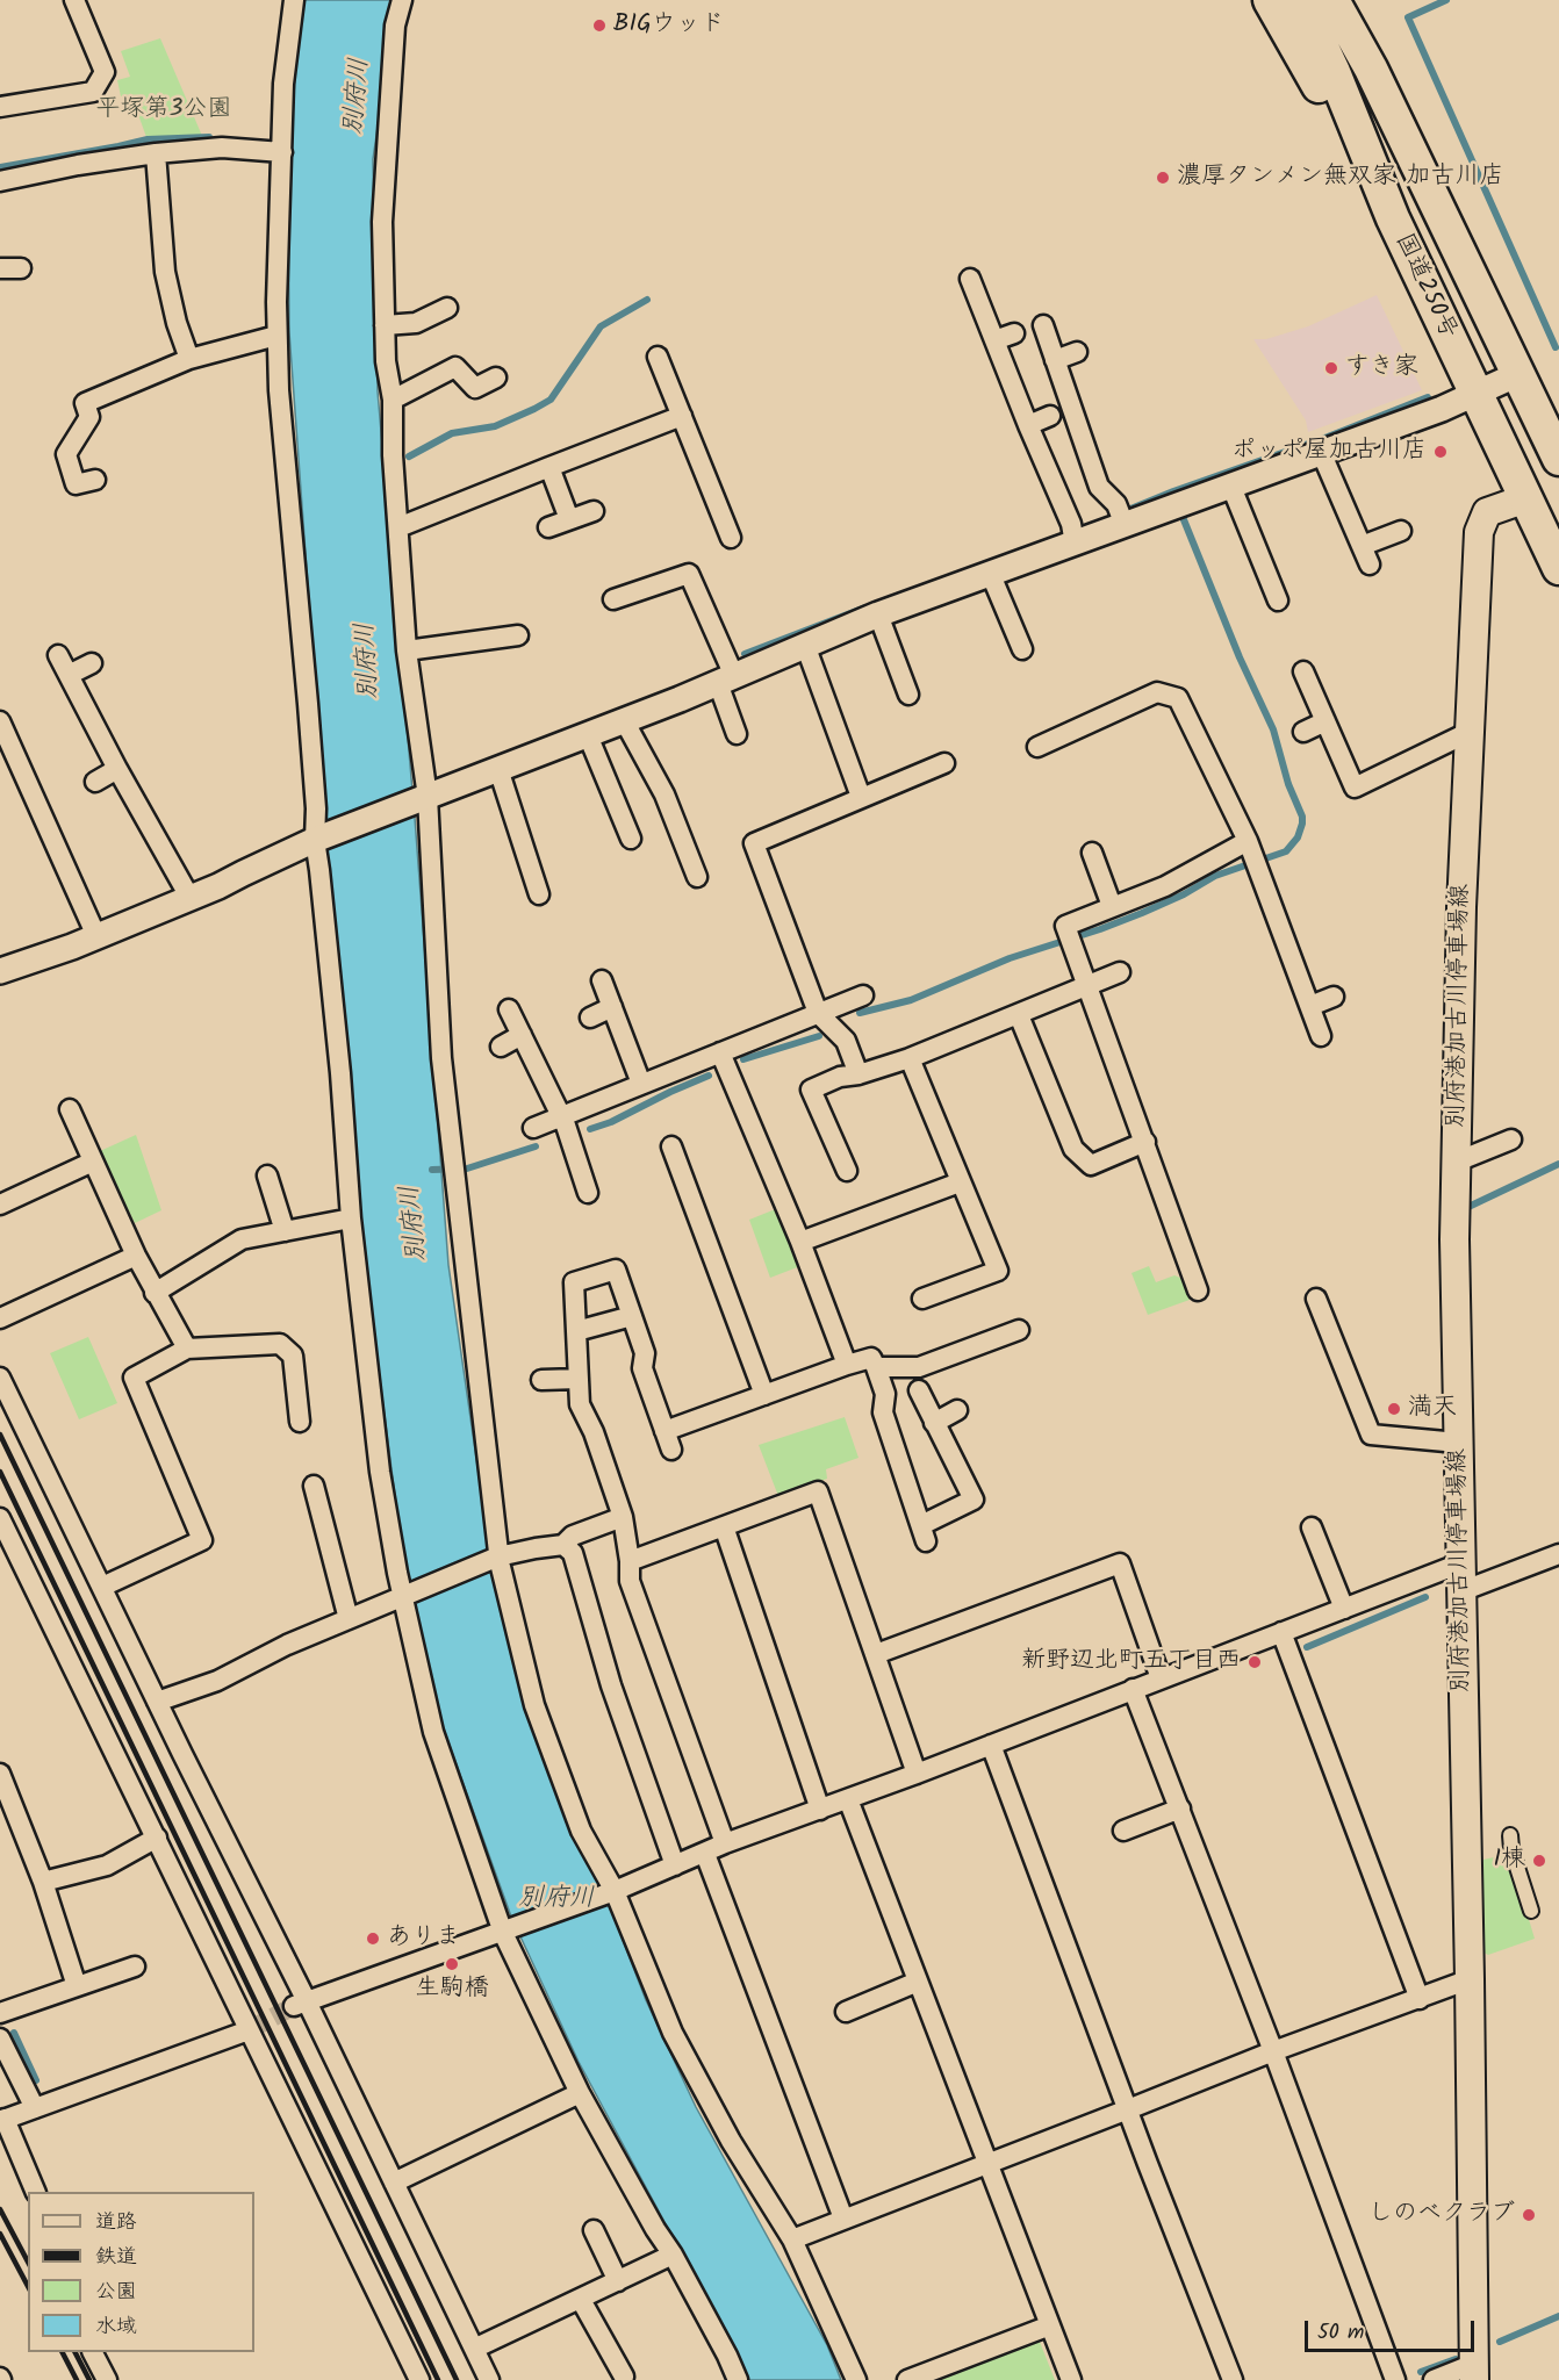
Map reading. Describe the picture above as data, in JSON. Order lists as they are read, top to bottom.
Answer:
{
  "streets": {
    "highway": ["国道250号"],
    "main road": ["別府港加古川停車場線"]
  },
  "crossings": [
    ["国道250号", "別府港加古川停車場線"]
  ],
  "water": ["別府川"],
  "parks": ["平塚第3公園"],
  "places": [
    "BIGウッド",
    "濃厚タンメン無双家 加古川店",
    "すき家",
    "ポッポ屋加古川店",
    "満天",
    "新野辺北町五丁目西",
    "I棟",
    "ありま",
    "生駒橋",
    "しのべクラブ"
  ],
  "legend": [
    "道路",
    "鉄道",
    "公園",
    "水域"
  ],
  "scale_bar": "50 m"
}
